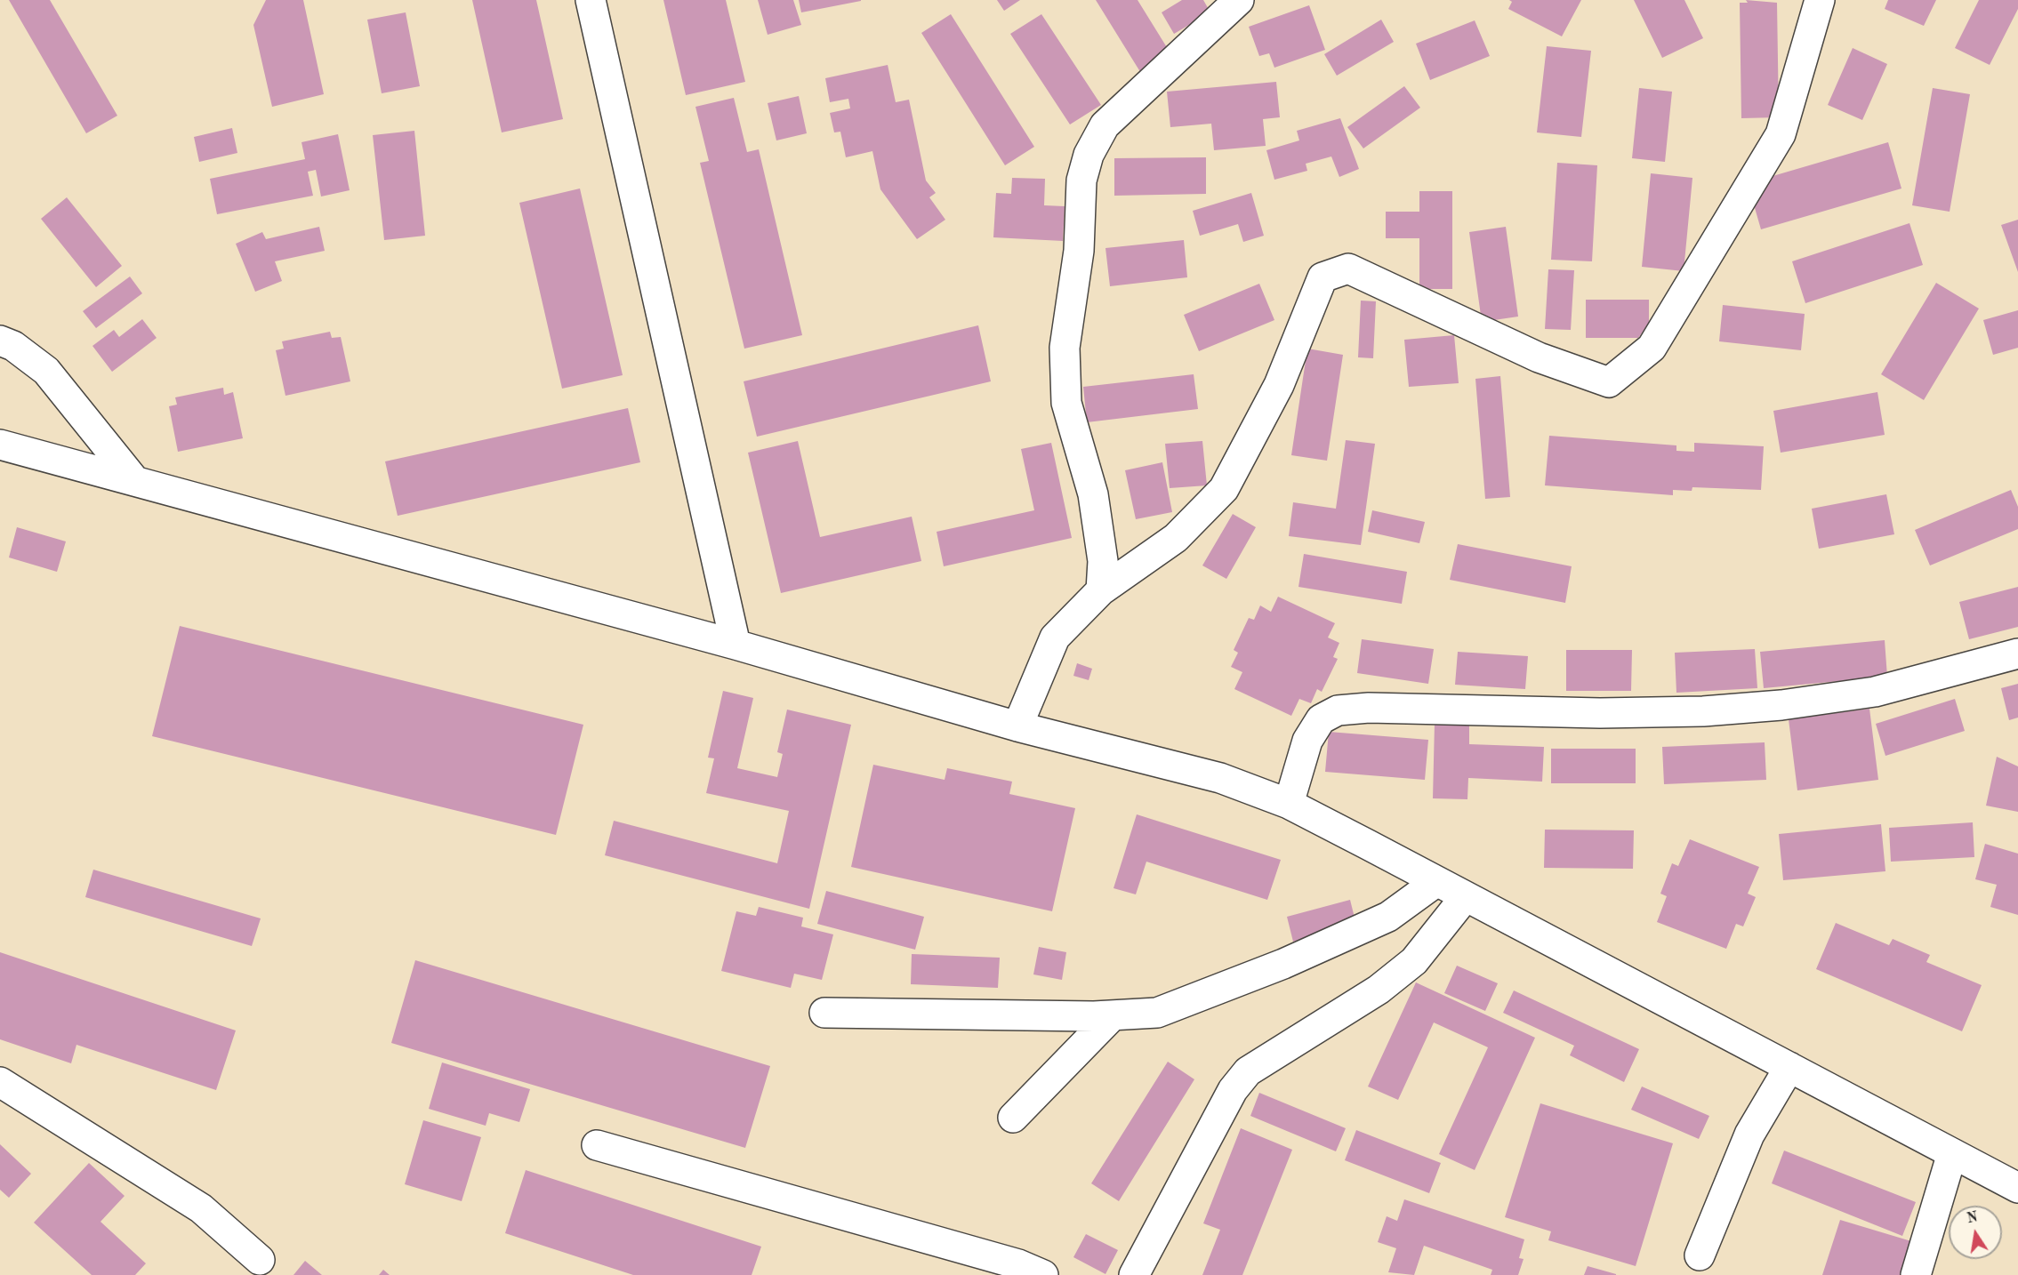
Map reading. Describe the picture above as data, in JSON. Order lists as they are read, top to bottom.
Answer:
{
  "north": "top"
}
